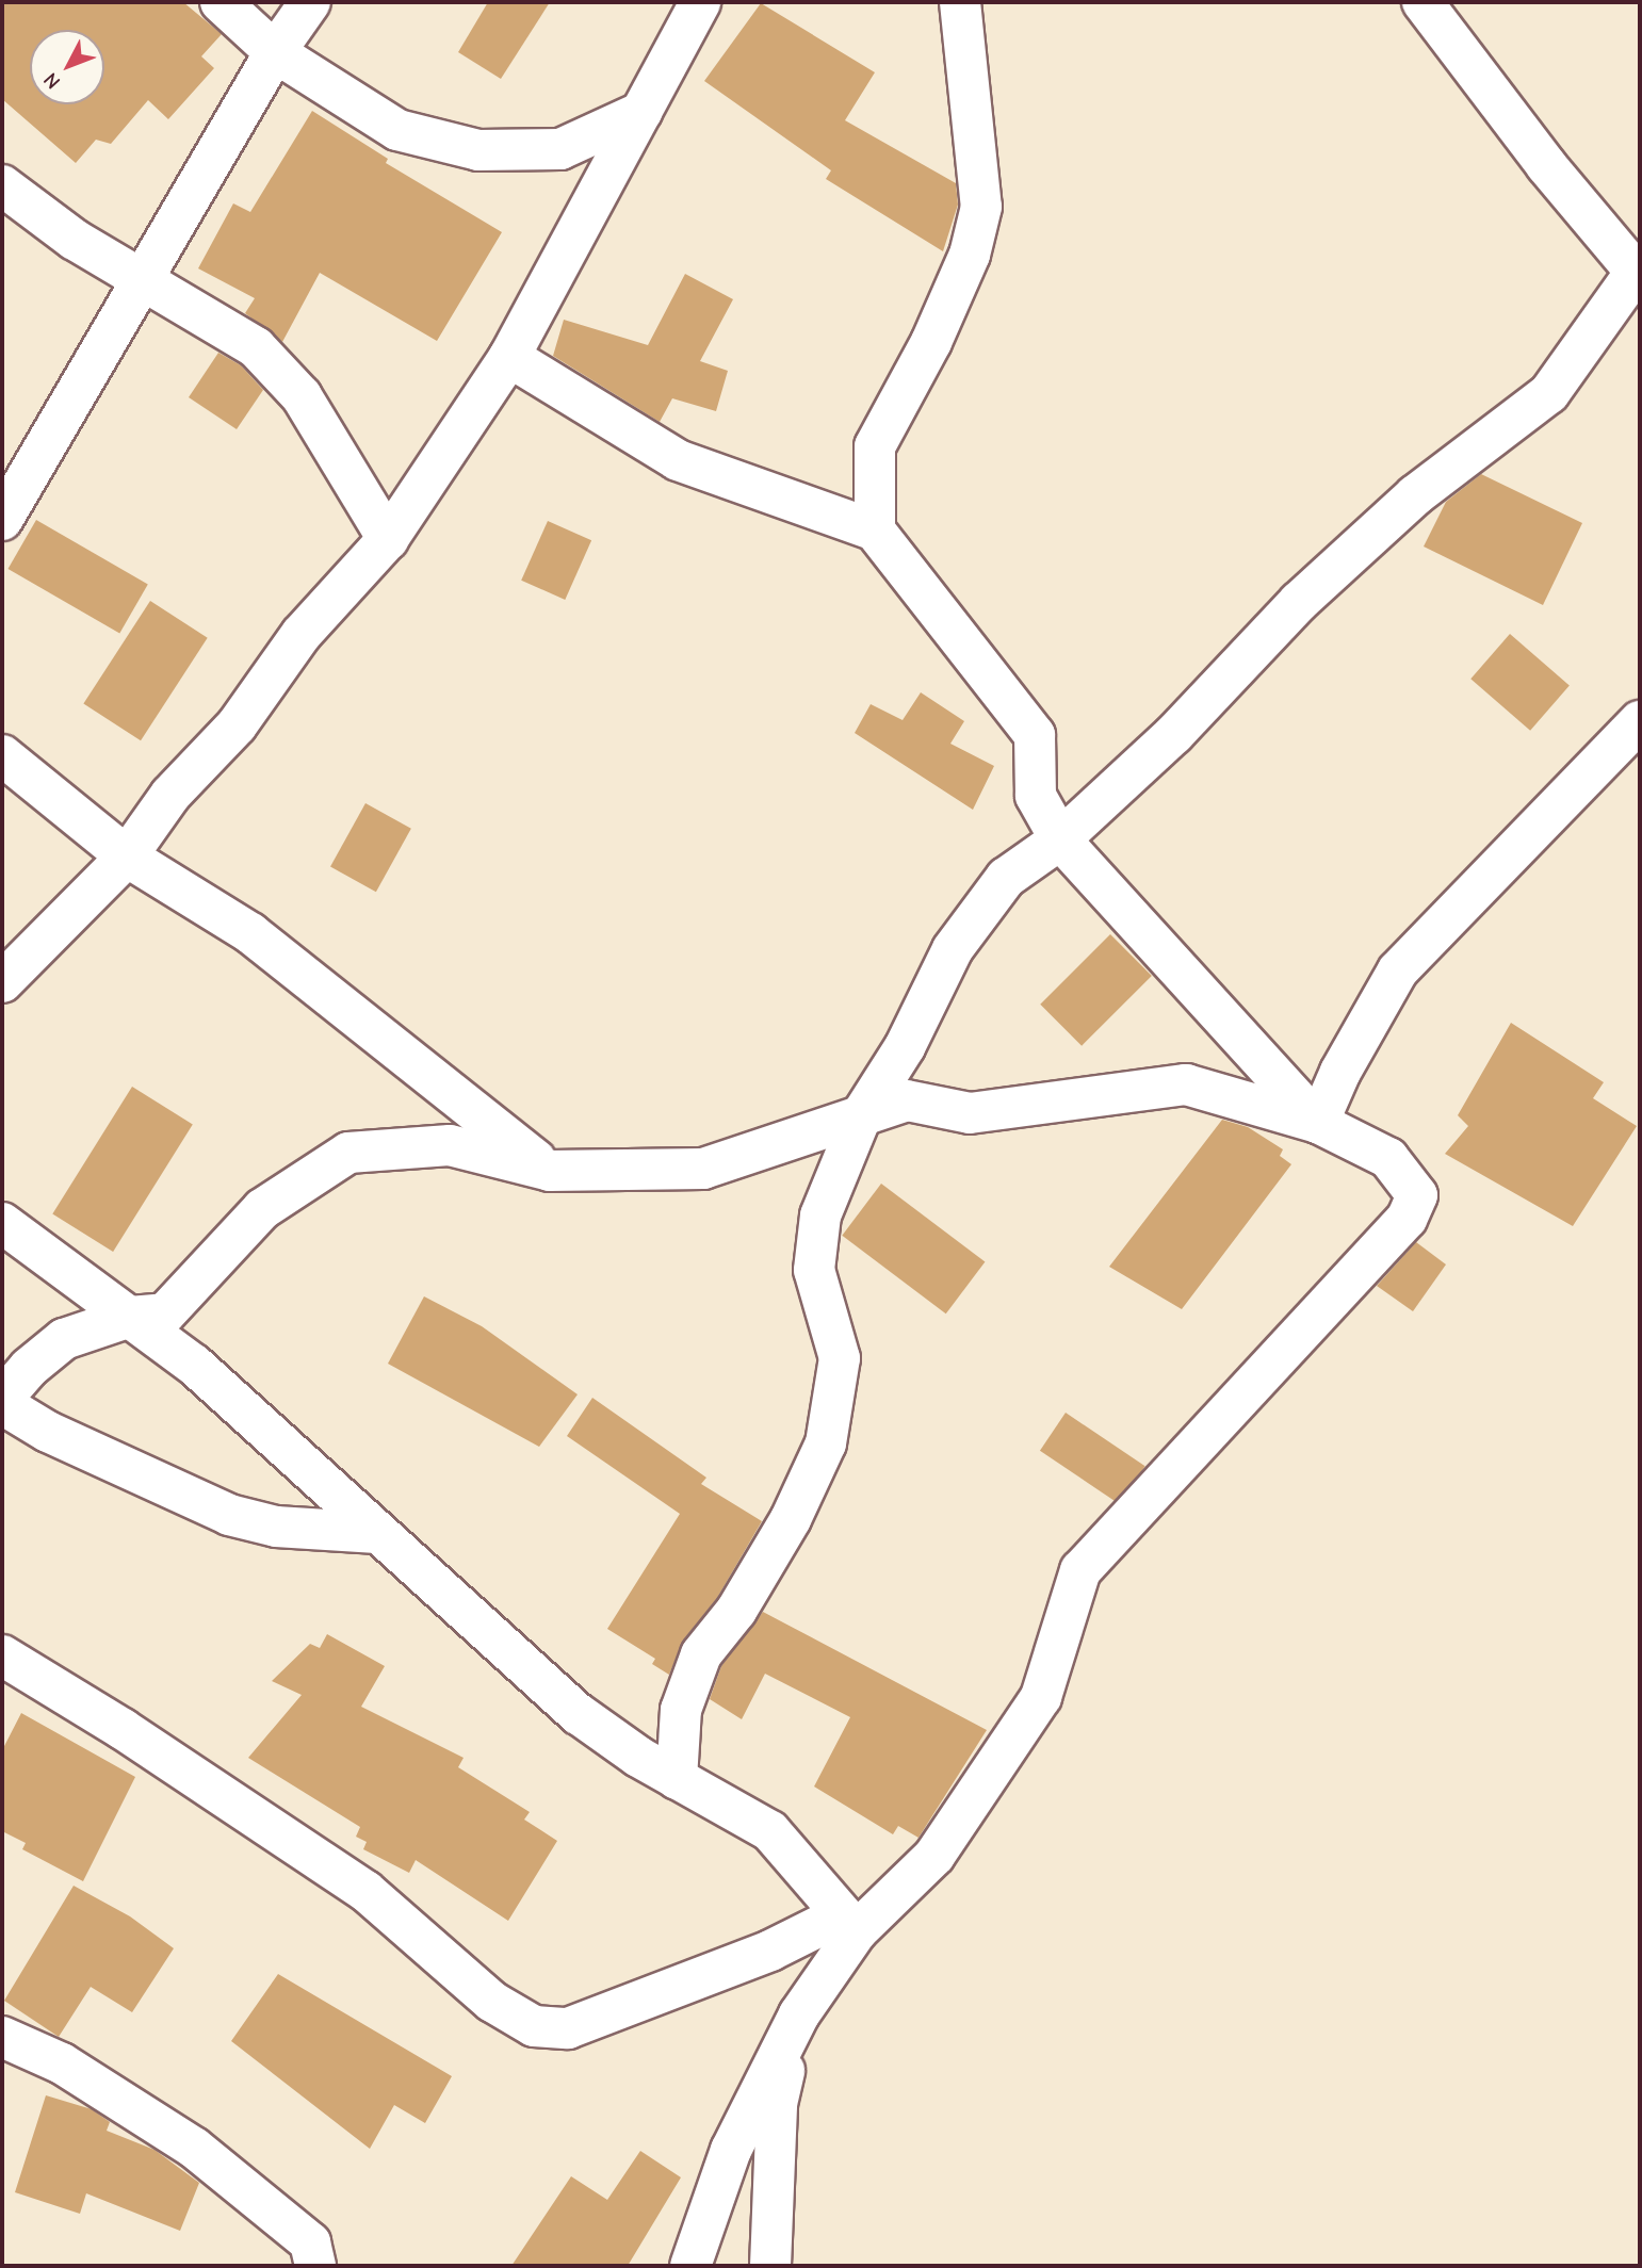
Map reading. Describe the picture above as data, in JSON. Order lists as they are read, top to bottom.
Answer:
{
  "north": "bottom left"
}
